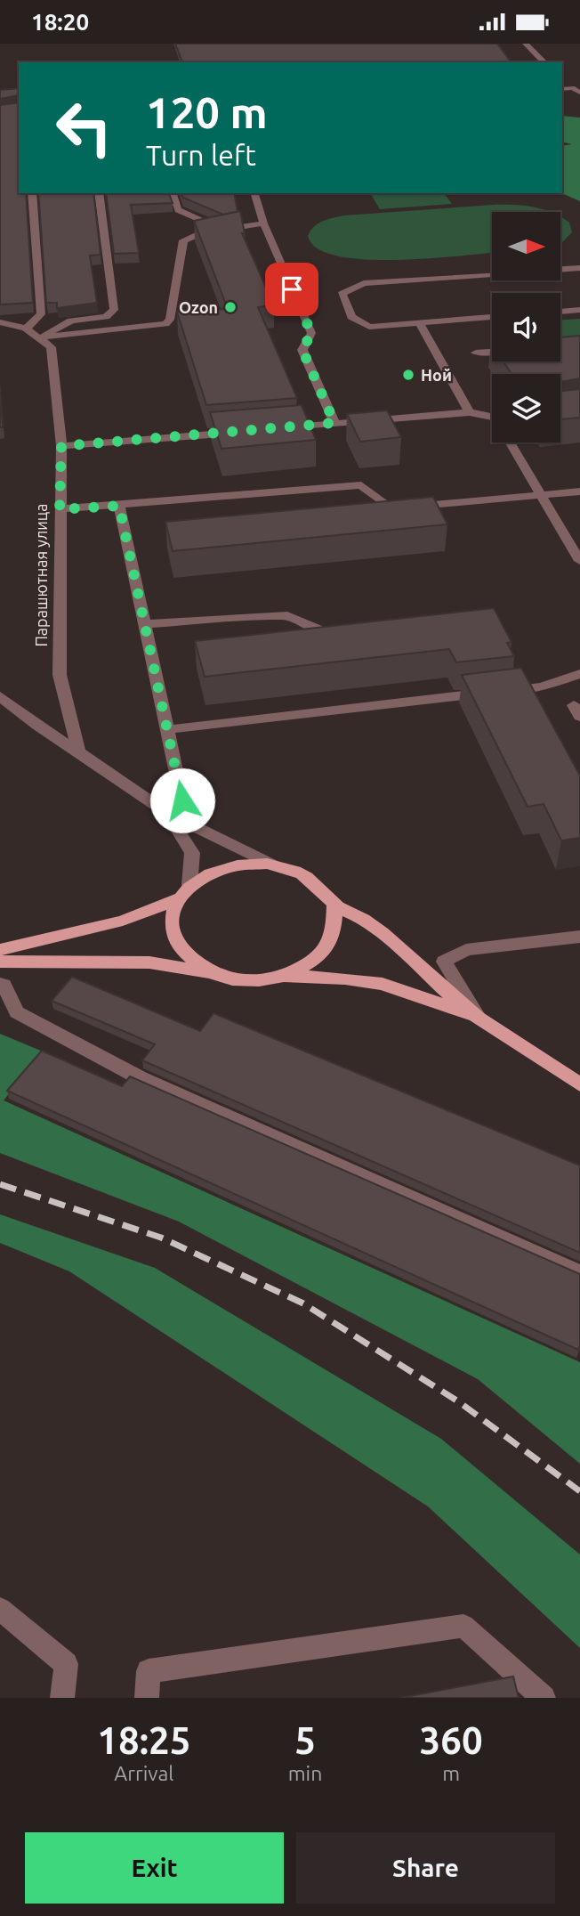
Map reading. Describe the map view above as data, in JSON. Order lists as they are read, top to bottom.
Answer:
{
  "streets": {
    "street": ["Парашютная улица"]
  },
  "places": ["Ozon", "Ной"],
  "north": "right",
  "page": {
    "status": "18:20",
    "turn": ["120 m", "Turn left"],
    "eta": [
      "18:25",
      "Arrival",
      "5",
      "min",
      "360",
      "m"
    ],
    "buttons": ["Exit", "Share"]
  }
}
